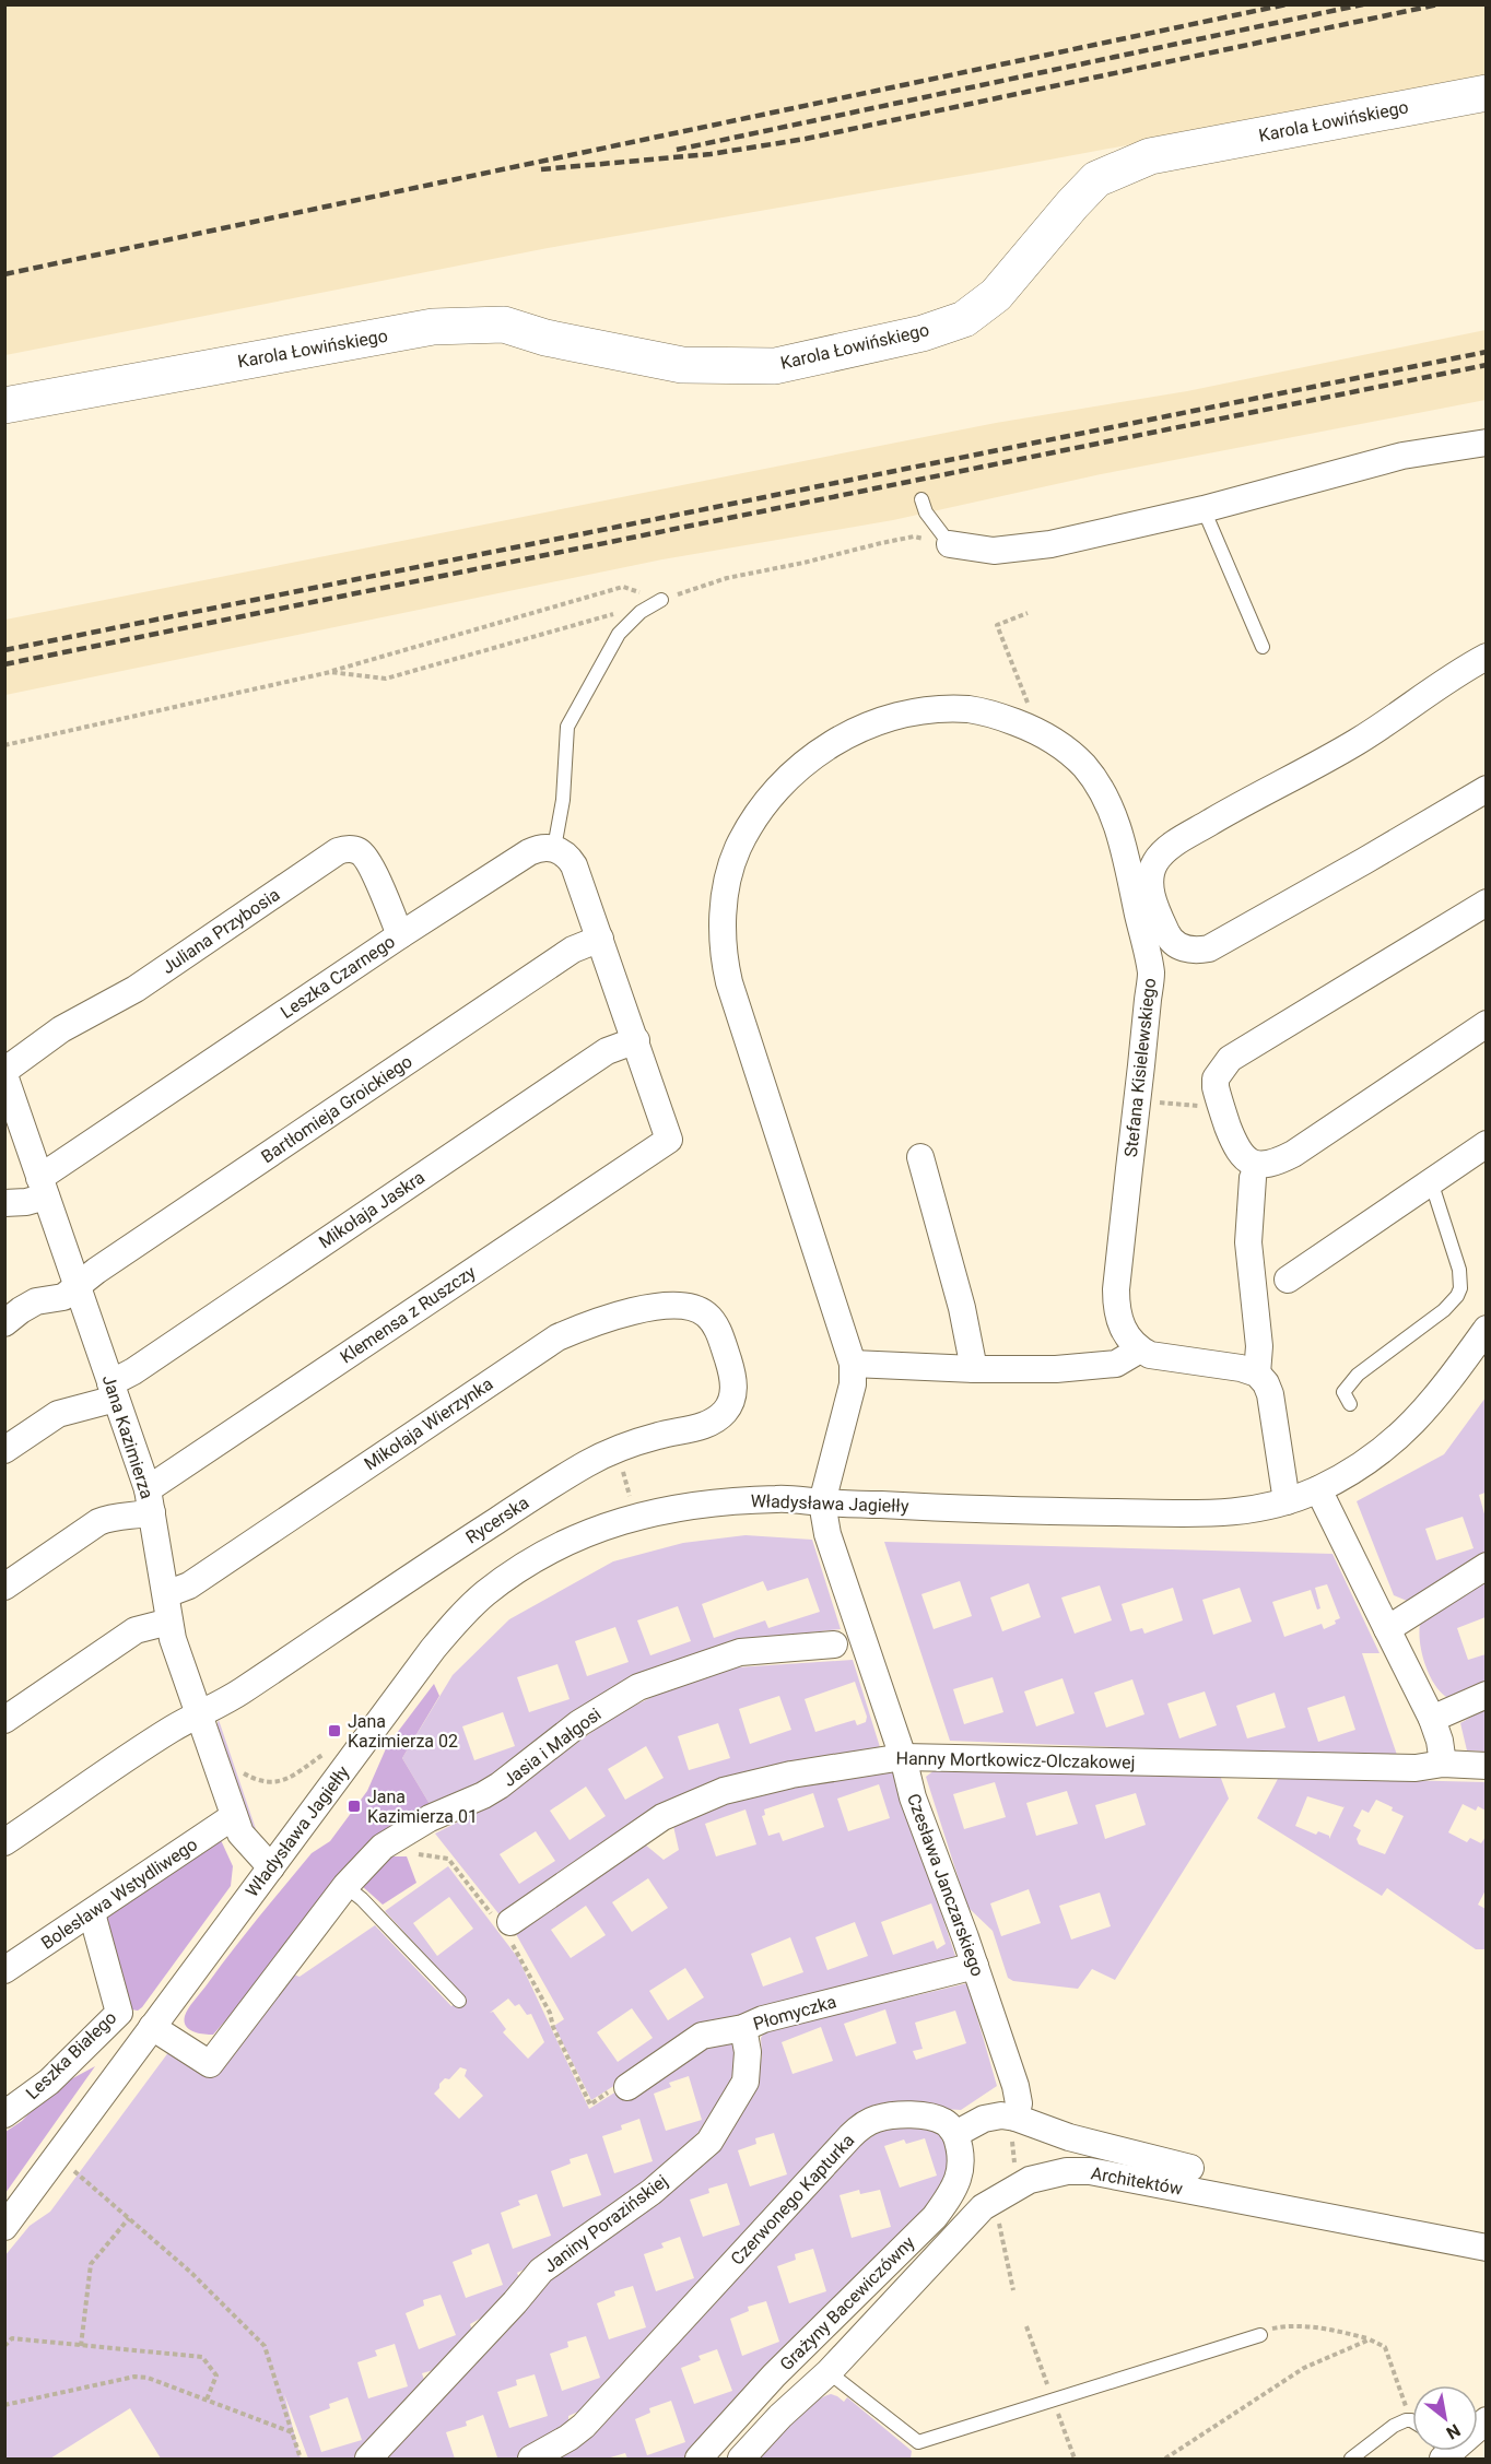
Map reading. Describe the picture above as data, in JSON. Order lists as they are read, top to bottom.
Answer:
{
  "streets": {
    "main road": ["Karola Łowińskiego"],
    "street": [
      "Juliana Przybosia",
      "Leszka Czarnego",
      "Stefana Kisielewskiego",
      "Bartłomieja Groickiego",
      "Mikołaja Jaskra",
      "Klemensa z Ruszczy",
      "Mikołaja Wierzynka",
      "Jana Kazimierza",
      "Władysława Jagiełły",
      "Rycerska",
      "Jasia i Małgosi",
      "Hanny Mortkowicz-Olczakowej",
      "Czesława Janczarskiego",
      "Bolesława Wstydliwego",
      "Płomyczka",
      "Leszka Białego",
      "Architektów",
      "Czerwonego Kapturka",
      "Janiny Porazińskiej",
      "Grażyny Bacewiczówny"
    ]
  },
  "crossings": [
    ["Juliana Przybosia", "Leszka Czarnego"],
    ["Juliana Przybosia", "Jana Kazimierza"],
    ["Leszka Czarnego", "Jana Kazimierza"],
    ["Stefana Kisielewskiego", "Władysława Jagiełły"],
    ["Stefana Kisielewskiego", "Czesława Janczarskiego"],
    ["Bartłomieja Groickiego", "Jana Kazimierza"],
    ["Mikołaja Jaskra", "Klemensa z Ruszczy"],
    ["Mikołaja Jaskra", "Jana Kazimierza"],
    ["Klemensa z Ruszczy", "Jana Kazimierza"],
    ["Mikołaja Wierzynka", "Jana Kazimierza"],
    ["Mikołaja Wierzynka", "Rycerska"],
    ["Jana Kazimierza", "Władysława Jagiełły"],
    ["Jana Kazimierza", "Rycerska"],
    ["Jana Kazimierza", "Bolesława Wstydliwego"],
    ["Władysława Jagiełły", "Jasia i Małgosi"],
    ["Władysława Jagiełły", "Czesława Janczarskiego"],
    ["Hanny Mortkowicz-Olczakowej", "Czesława Janczarskiego"],
    ["Czesława Janczarskiego", "Płomyczka"],
    ["Bolesława Wstydliwego", "Leszka Białego"],
    ["Płomyczka", "Janiny Porazińskiej"],
    ["Czerwonego Kapturka", "Grażyny Bacewiczówny"]
  ],
  "places": {
    "transit": ["Jana Kazimierza 02", "Jana Kazimierza 01"]
  },
  "north": "bottom right"
}
